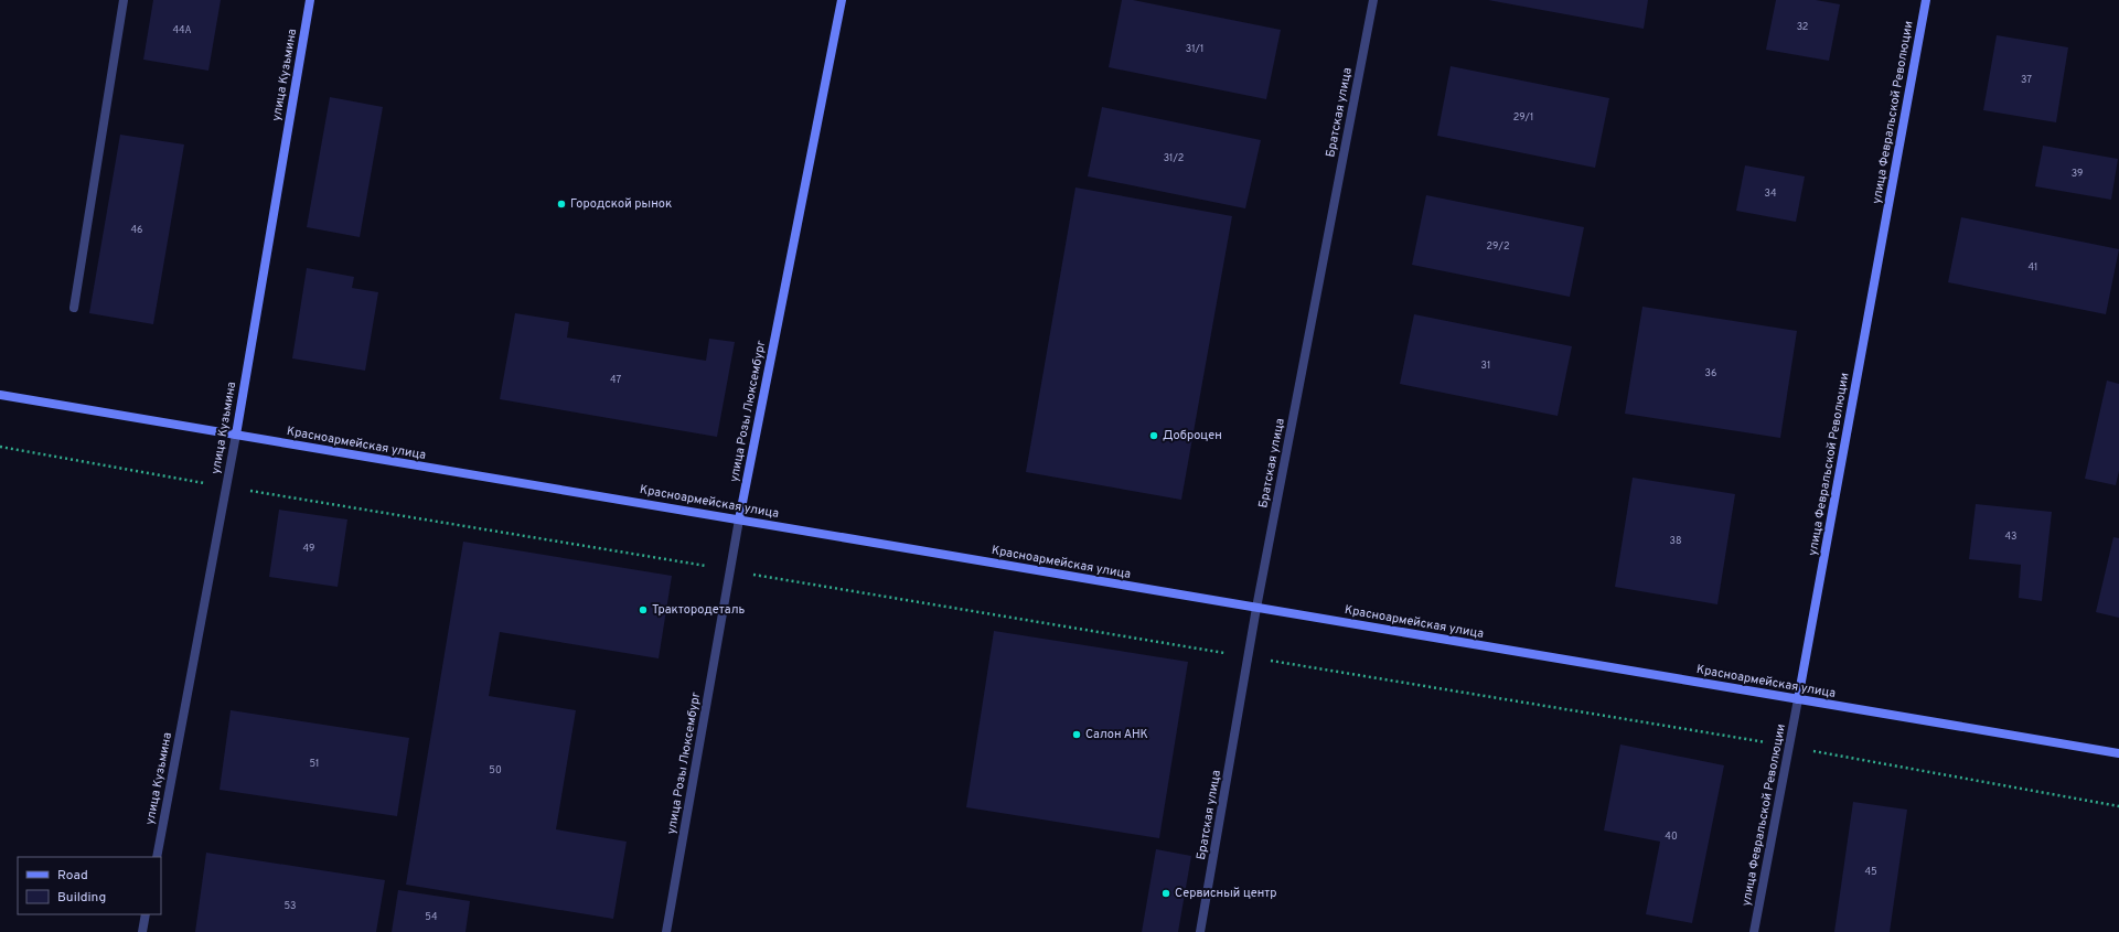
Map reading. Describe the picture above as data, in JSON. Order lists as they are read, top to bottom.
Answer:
{
  "streets": {
    "street": [
      "улица Кузьмина",
      "Братская улица",
      "улица Февральской Революции",
      "улица Розы Люксембург",
      "Красноармейская улица"
    ]
  },
  "crossings": [
    ["улица Кузьмина", "Красноармейская улица"],
    ["Братская улица", "Красноармейская улица"],
    ["улица Февральской Революции", "Красноармейская улица"],
    ["улица Розы Люксембург", "Красноармейская улица"]
  ],
  "places": [
    "Городской рынок",
    "Доброцен",
    "Трактородеталь",
    "Салон АНК",
    "Сервисный центр"
  ],
  "house_numbers": [
    "32",
    "44А",
    "31/1",
    "37",
    "29/1",
    "31/2",
    "39",
    "34",
    "46",
    "29/2",
    "41",
    "31",
    "36",
    "47",
    "43",
    "38",
    "49",
    "51",
    "50",
    "40",
    "45",
    "53",
    "54"
  ],
  "legend": ["Road", "Building"]
}
